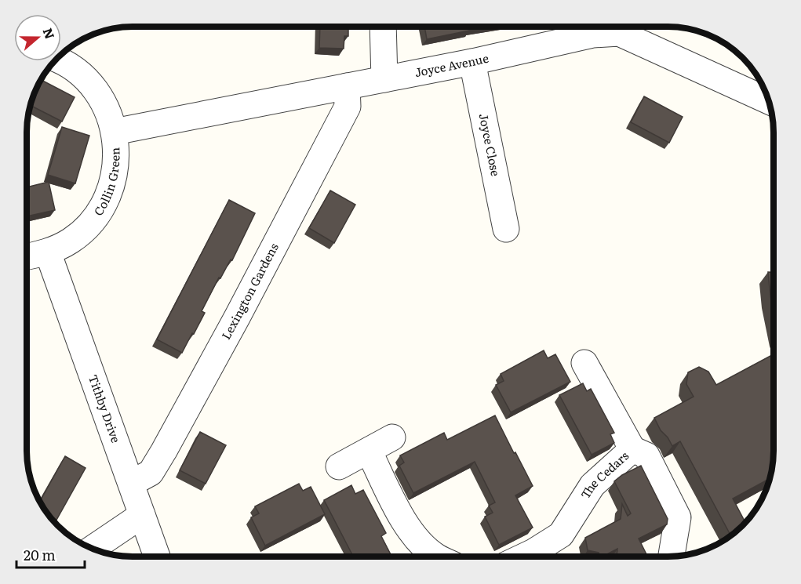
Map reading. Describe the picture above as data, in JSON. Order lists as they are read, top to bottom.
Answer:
{
  "streets": {
    "street": [
      "Joyce Avenue",
      "Joyce Close",
      "Collin Green",
      "Lexington Gardens",
      "Tithby Drive",
      "The Cedars"
    ]
  },
  "crossings": [
    ["Joyce Avenue", "Joyce Close"],
    ["Joyce Avenue", "Collin Green"],
    ["Joyce Avenue", "Lexington Gardens"],
    ["Collin Green", "Tithby Drive"],
    ["Lexington Gardens", "Tithby Drive"]
  ],
  "scale_bar": "20 m",
  "north": "right"
}
